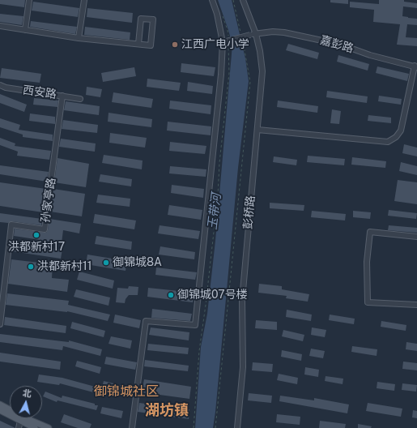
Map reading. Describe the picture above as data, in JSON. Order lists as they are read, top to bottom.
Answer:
{
  "streets": {
    "street": [
      "嘉彭路",
      "西安路",
      "孙家亭路",
      "彭桥路"
    ]
  },
  "crossings": [
    ["嘉彭路", "彭桥路"],
    ["西安路", "孙家亭路"]
  ],
  "districts": ["御锦城社区", "湖坊镇"],
  "water": ["玉带河"],
  "places": [
    "江西广电小学",
    "洪都新村17",
    "御锦城8A",
    "洪都新村11",
    "御锦城07号楼"
  ],
  "north": "top"
}
